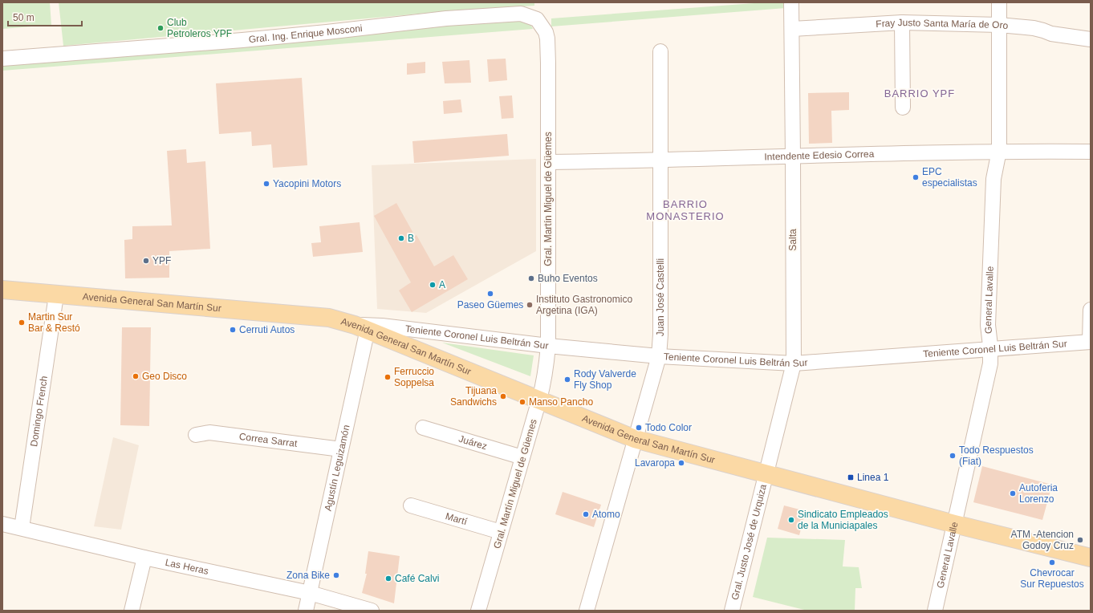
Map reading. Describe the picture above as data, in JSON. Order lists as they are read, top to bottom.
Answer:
{
  "streets": {
    "main road": ["Avenida General San Martín Sur"],
    "street": [
      "Fray Justo Santa María de Oro",
      "Gral. Ing. Enrique Mosconi",
      "Intendente Edesio Correa",
      "Gral. Martín Miguel de Güemes",
      "Salta",
      "Juan José Castelli",
      "General Lavalle",
      "Teniente Coronel Luis Beltrán Sur",
      "Domingo French",
      "Correa Sarrat",
      "Juárez",
      "Agustín Leguizamón",
      "Martí",
      "Gral. Justo José de Urquiza",
      "Las Heras"
    ]
  },
  "crossings": [
    ["Fray Justo Santa María de Oro", "Salta"],
    ["Fray Justo Santa María de Oro", "General Lavalle"],
    ["Gral. Ing. Enrique Mosconi", "Gral. Martín Miguel de Güemes"],
    ["Intendente Edesio Correa", "Gral. Martín Miguel de Güemes"],
    ["Intendente Edesio Correa", "Salta"],
    ["Intendente Edesio Correa", "Juan José Castelli"],
    ["Intendente Edesio Correa", "General Lavalle"],
    ["Gral. Martín Miguel de Güemes", "Avenida General San Martín Sur"],
    ["Gral. Martín Miguel de Güemes", "Teniente Coronel Luis Beltrán Sur"],
    ["Gral. Martín Miguel de Güemes", "Juárez"],
    ["Gral. Martín Miguel de Güemes", "Martí"],
    ["Salta", "Avenida General San Martín Sur"],
    ["Salta", "Teniente Coronel Luis Beltrán Sur"],
    ["Salta", "Gral. Justo José de Urquiza"],
    ["Juan José Castelli", "Avenida General San Martín Sur"],
    ["Juan José Castelli", "Teniente Coronel Luis Beltrán Sur"],
    ["General Lavalle", "Avenida General San Martín Sur"],
    ["General Lavalle", "Teniente Coronel Luis Beltrán Sur"],
    ["Avenida General San Martín Sur", "Teniente Coronel Luis Beltrán Sur"],
    ["Avenida General San Martín Sur", "Domingo French"],
    ["Avenida General San Martín Sur", "Agustín Leguizamón"],
    ["Avenida General San Martín Sur", "Gral. Justo José de Urquiza"],
    ["Teniente Coronel Luis Beltrán Sur", "Agustín Leguizamón"],
    ["Domingo French", "Las Heras"],
    ["Correa Sarrat", "Agustín Leguizamón"],
    ["Agustín Leguizamón", "Las Heras"]
  ],
  "districts": ["BARRIO YPF", "BARRIO MONASTERIO"],
  "places": {
    "other": [
      "Club Petroleros YPF",
      "EPC especialistas",
      "Yacopini Motors",
      "B",
      "YPF",
      "Buho Eventos",
      "A",
      "Paseo Güemes",
      "Instituto Gastronomico Argetina (IGA)",
      "Martin Sur Bar & Restó",
      "Cerruti Autos",
      "Geo Disco",
      "Ferruccio Soppelsa",
      "Rody Valverde Fly Shop",
      "Tijuana Sandwichs",
      "Manso Pancho",
      "Todo Color",
      "Todo Respuestos (Fiat)",
      "Lavaropa",
      "Autoferia Lorenzo",
      "Atomo",
      "Sindicato Empleados de la Municiapales",
      "ATM -Atencion Godoy Cruz",
      "Chevrocar Sur Repuestos",
      "Zona Bike",
      "Café Calvi"
    ],
    "transit": ["Linea 1"]
  },
  "scale_bar": "50 m"
}
